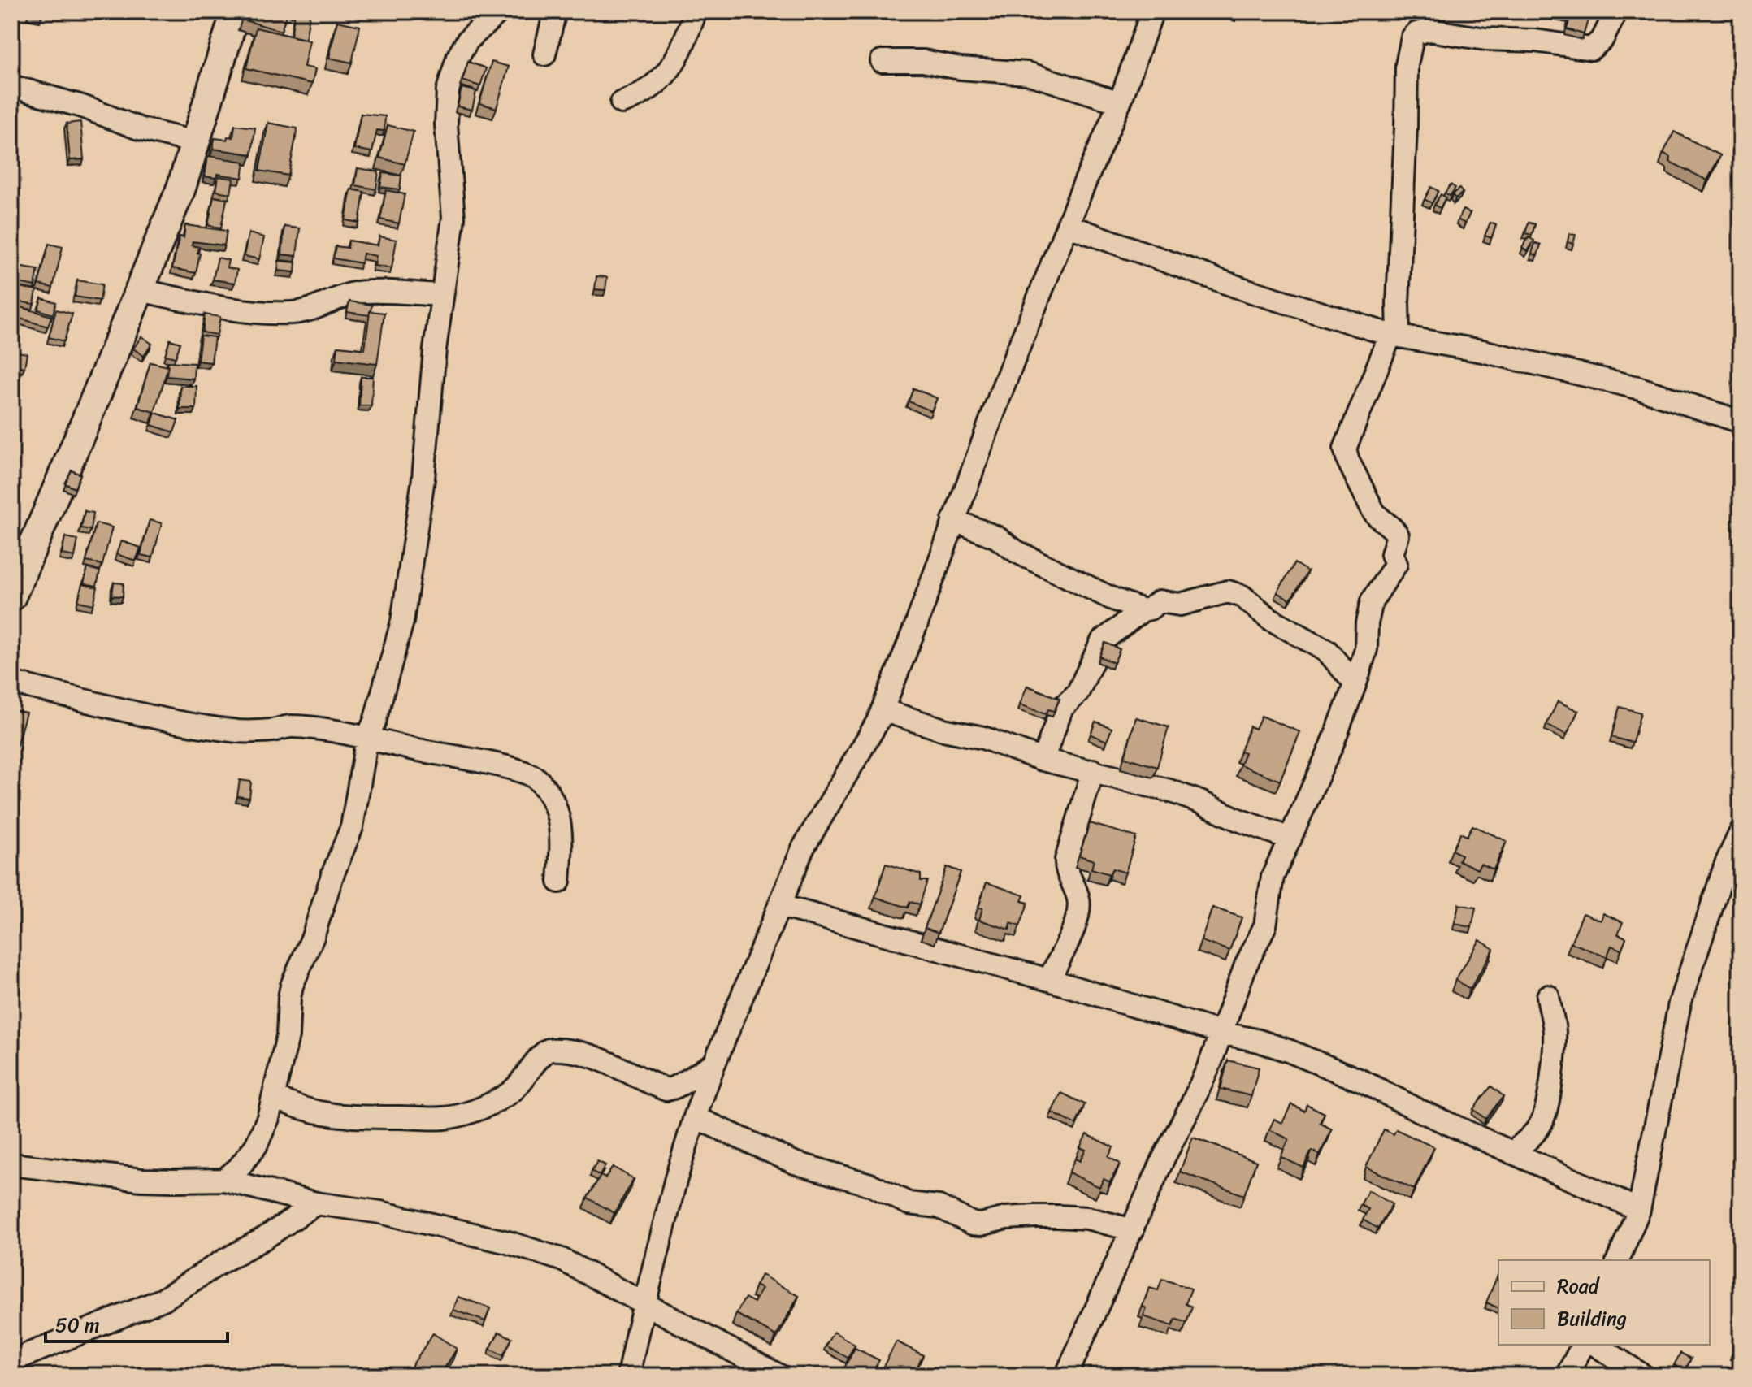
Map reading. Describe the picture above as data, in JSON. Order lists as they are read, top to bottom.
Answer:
{
  "legend": ["Road", "Building"],
  "scale_bar": "50 m"
}
